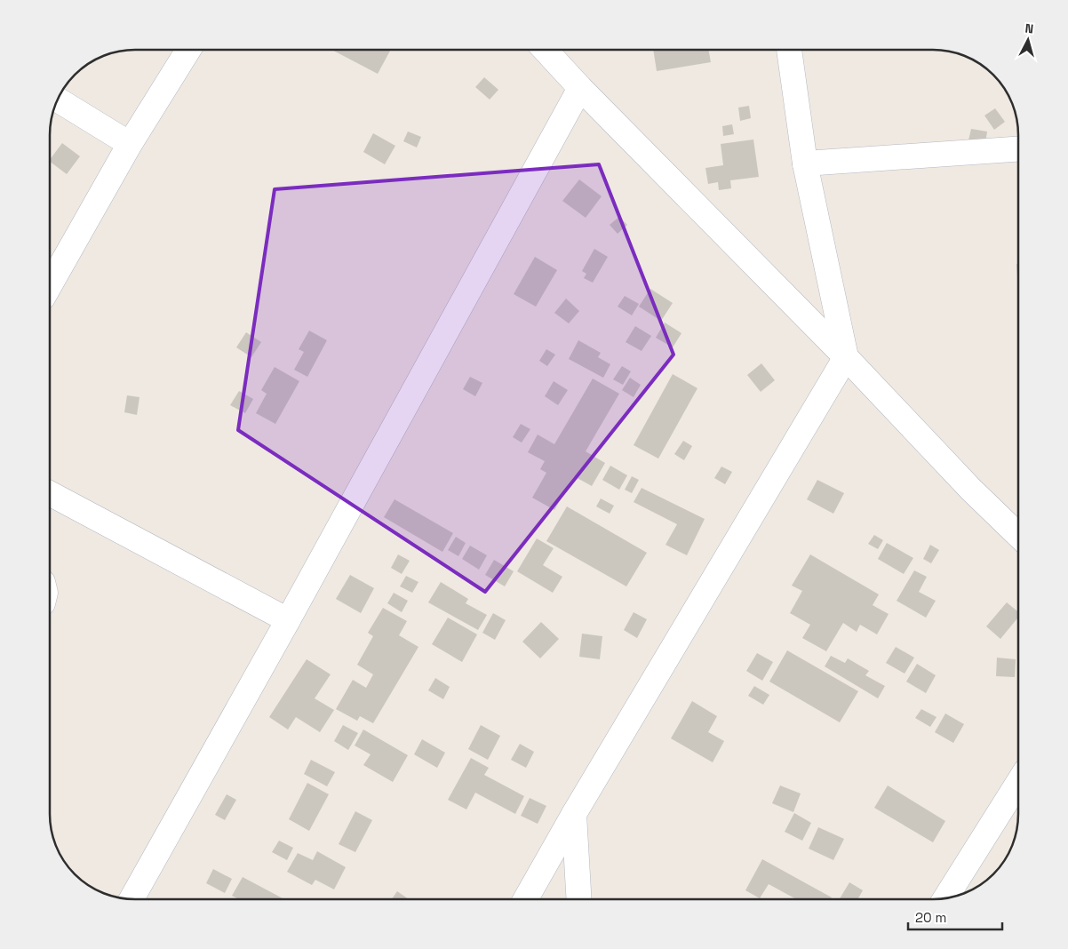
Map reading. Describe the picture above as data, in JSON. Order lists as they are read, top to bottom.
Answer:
{
  "scale_bar": "20 m",
  "north": "top"
}
